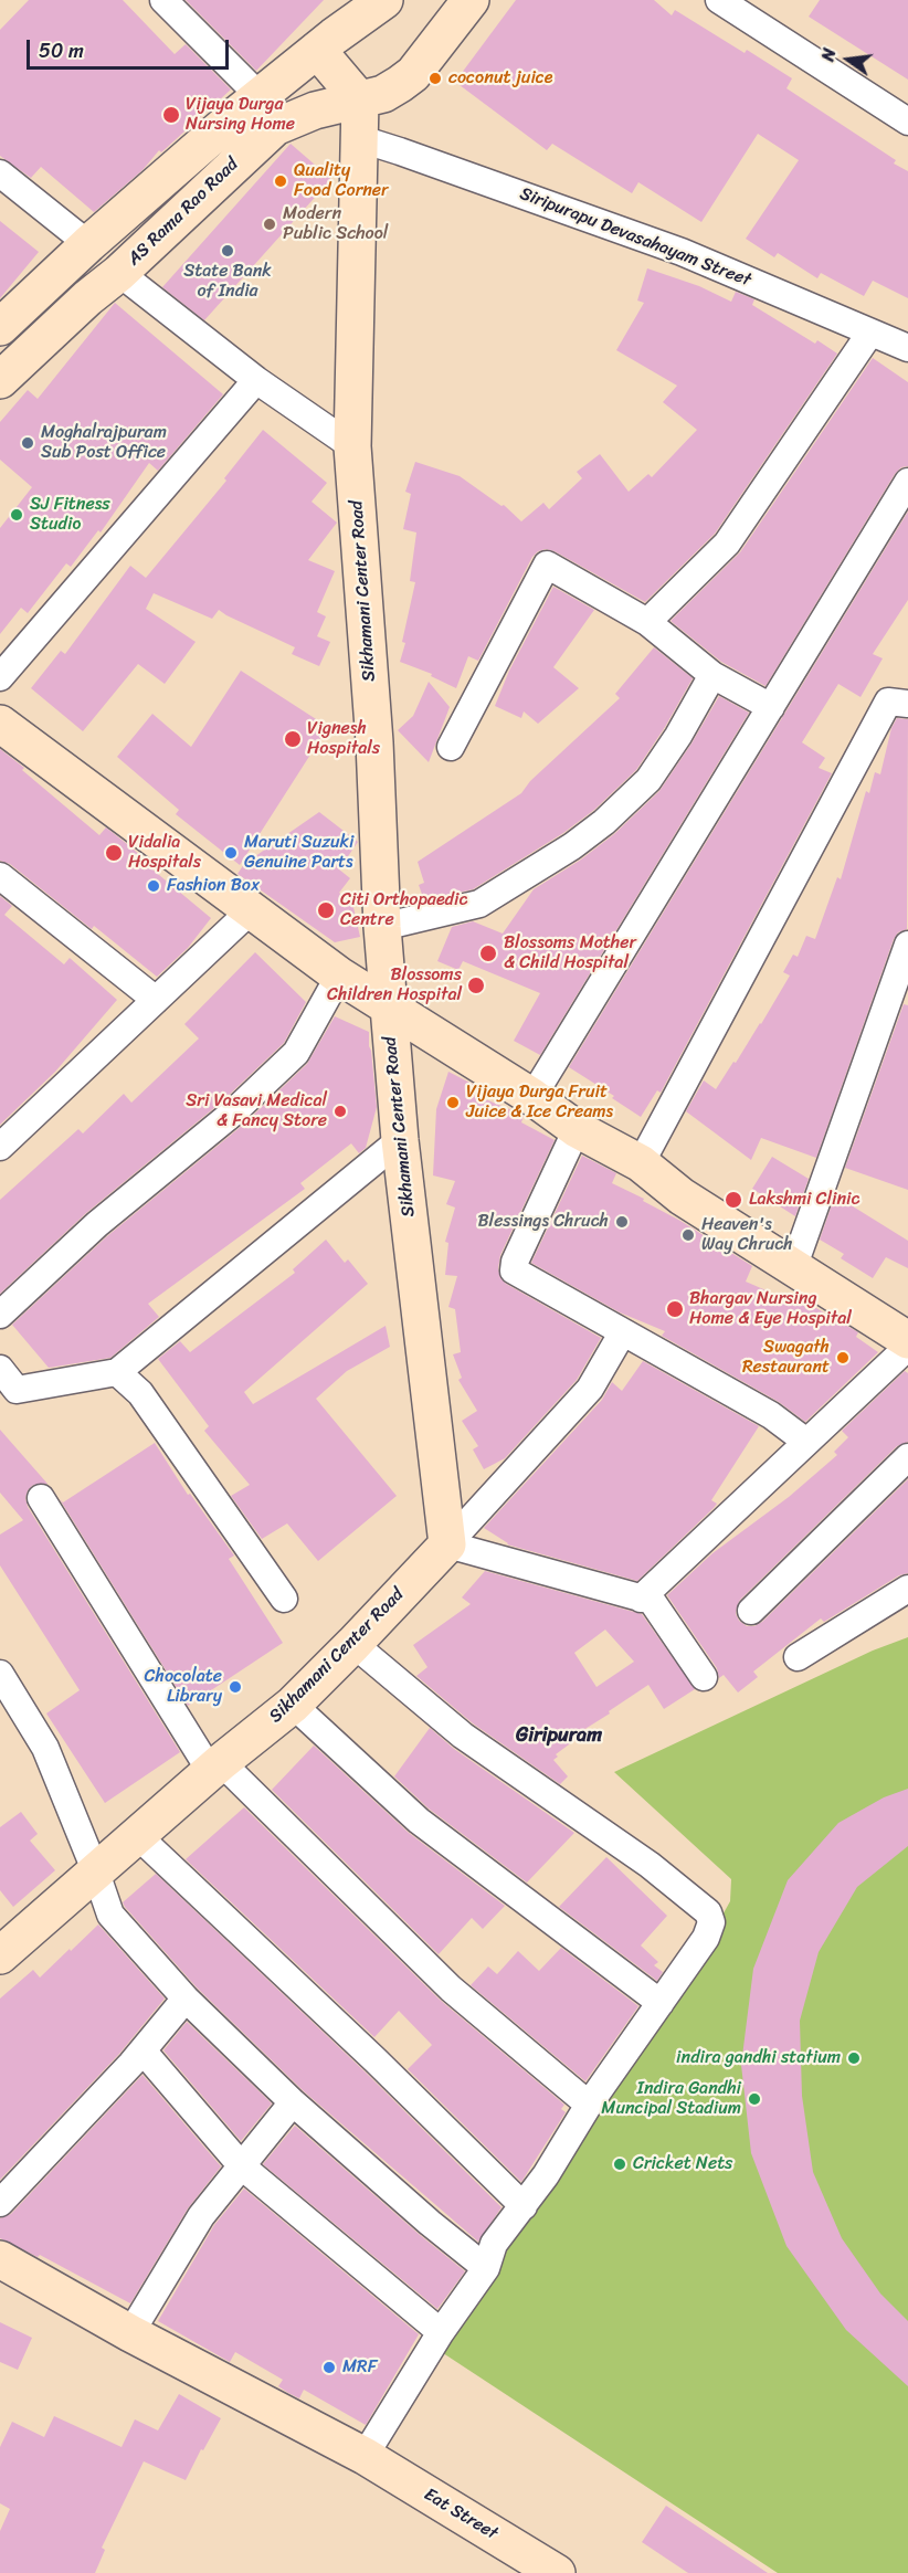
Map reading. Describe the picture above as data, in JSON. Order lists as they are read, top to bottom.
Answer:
{
  "streets": {
    "street": [
      "AS Rama Rao Road",
      "Siripurapu Devasahayam Street",
      "Sikhamani Center Road",
      "Eat Street"
    ]
  },
  "crossings": [
    ["AS Rama Rao Road", "Sikhamani Center Road"],
    ["Siripurapu Devasahayam Street", "Sikhamani Center Road"]
  ],
  "districts": ["Giripuram"],
  "places": [
    "coconut juice",
    "Vijaya Durga Nursing Home",
    "Quality Food Corner",
    "Modern Public School",
    "State Bank of India",
    "Moghalrajpuram Sub Post Office",
    "SJ Fitness Studio",
    "Vignesh Hospitals",
    "Vidalia Hospitals",
    "Maruti Suzuki Genuine Parts",
    "Fashion Box",
    "Citi Orthopaedic Centre",
    "Blossoms Mother & Child Hospital",
    "Blossoms Children Hospital",
    "Vijaya Durga Fruit Juice & Ice Creams",
    "Sri Vasavi Medical & Fancy Store",
    "Lakshmi Clinic",
    "Blessings Chruch",
    "Heaven's Way Chruch",
    "Bhargav Nursing Home & Eye Hospital",
    "Swagath Restaurant",
    "Chocolate Library",
    "indira gandhi statium",
    "Indira Gandhi Muncipal Stadium",
    "Cricket Nets",
    "MRF"
  ],
  "scale_bar": "50 m",
  "north": "left"
}
